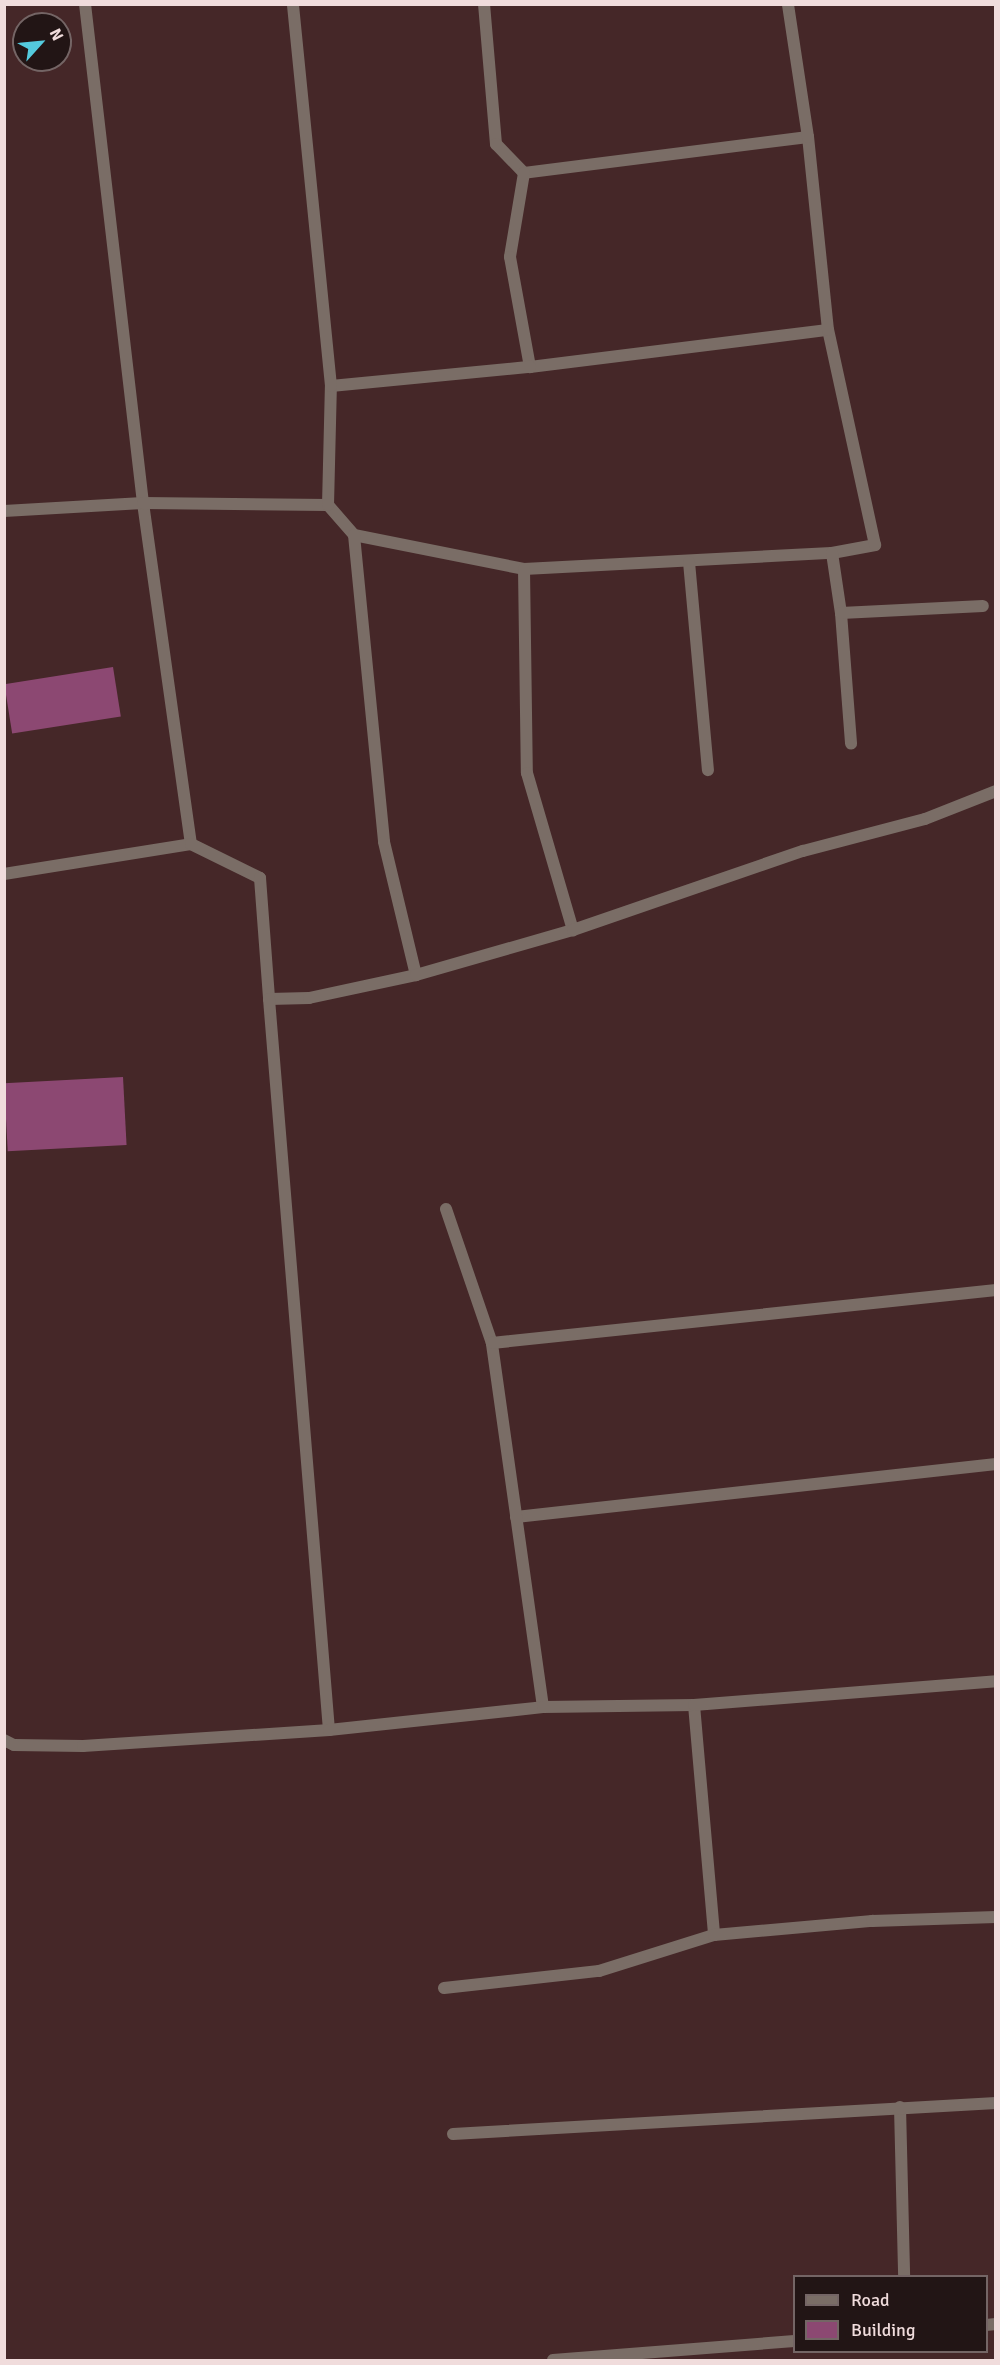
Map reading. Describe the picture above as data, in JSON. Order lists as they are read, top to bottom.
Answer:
{
  "legend": ["Road", "Building"],
  "north": "top right"
}
